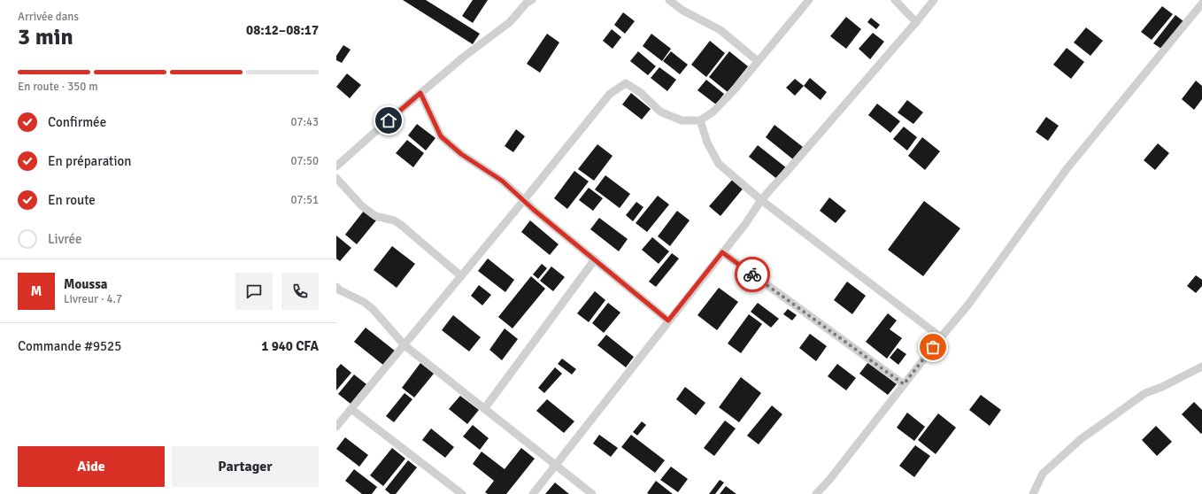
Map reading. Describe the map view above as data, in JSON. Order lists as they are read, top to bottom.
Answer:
{
  "page": {
    "heading": ["3 min", "Arrivée dans", "08:12–08:17"],
    "panel": [
      "Moussa",
      "Livreur · 4.7",
      "Commande #9525",
      "1 940 CFA"
    ],
    "bar": "En route · 350 m",
    "list": [
      ["Confirmée", "07:43"],
      ["En préparation", "07:50"],
      ["En route", "07:51"],
      "Livrée"
    ],
    "round": "M",
    "buttons": ["Aide", "Partager"]
  }
}
